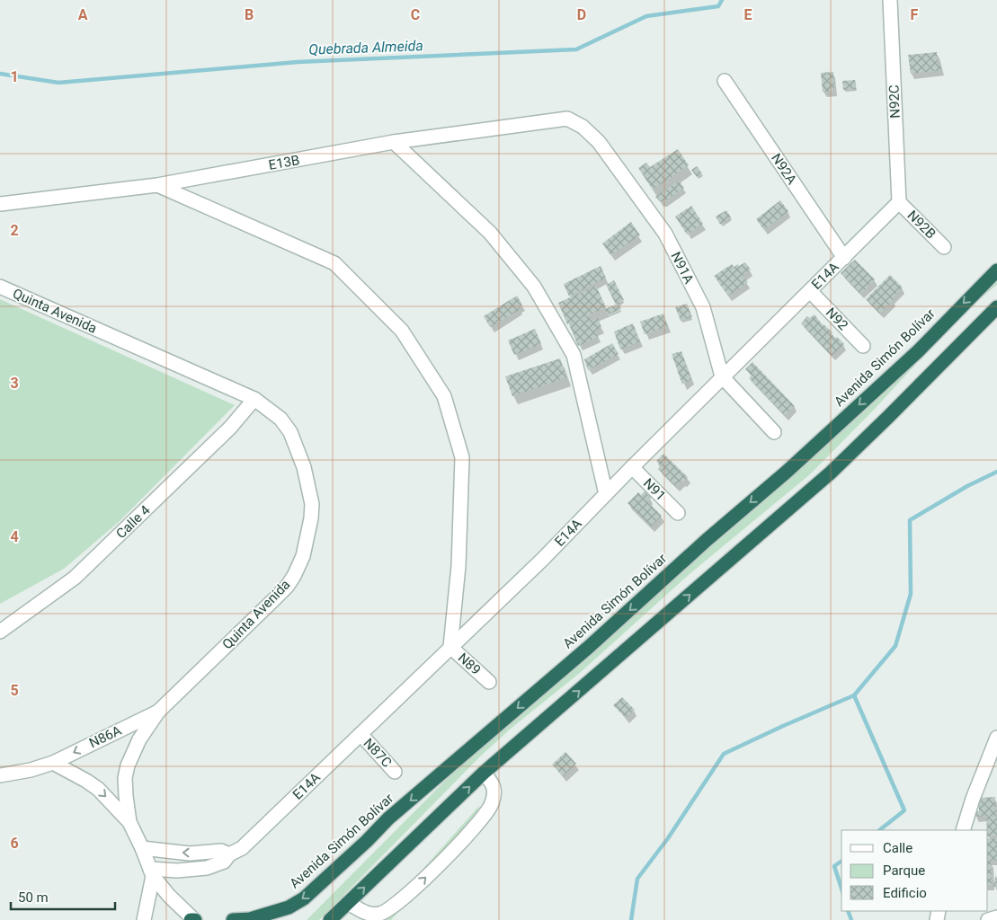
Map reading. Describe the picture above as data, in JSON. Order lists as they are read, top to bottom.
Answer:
{
  "streets": {
    "highway": ["Avenida Simón Bolívar"],
    "street": [
      "N92C",
      "E13B",
      "N92A",
      "N92B",
      "N91A",
      "E14A",
      "Quinta Avenida",
      "N92",
      "N91",
      "Calle 4",
      "N89",
      "N86A",
      "N87C"
    ]
  },
  "crossings": [
    ["N92C", "N92B"],
    ["N92C", "E14A"],
    ["E13B", "N91A"],
    ["N92A", "E14A"],
    ["N92B", "E14A"],
    ["N91A", "E14A"],
    ["E14A", "Quinta Avenida"],
    ["E14A", "N92"],
    ["E14A", "N91"],
    ["E14A", "N89"],
    ["E14A", "N87C"],
    ["Quinta Avenida", "Calle 4"],
    ["Quinta Avenida", "N86A"]
  ],
  "one_way": ["N86A"],
  "water": ["Quebrada Almeida"],
  "legend": ["Calle", "Parque", "Edificio"],
  "scale_bar": "50 m",
  "grid": {
    "columns": [
      "A",
      "B",
      "C",
      "D",
      "E",
      "F"
    ],
    "rows": [
      "1",
      "2",
      "3",
      "4",
      "5",
      "6"
    ]
  }
}
